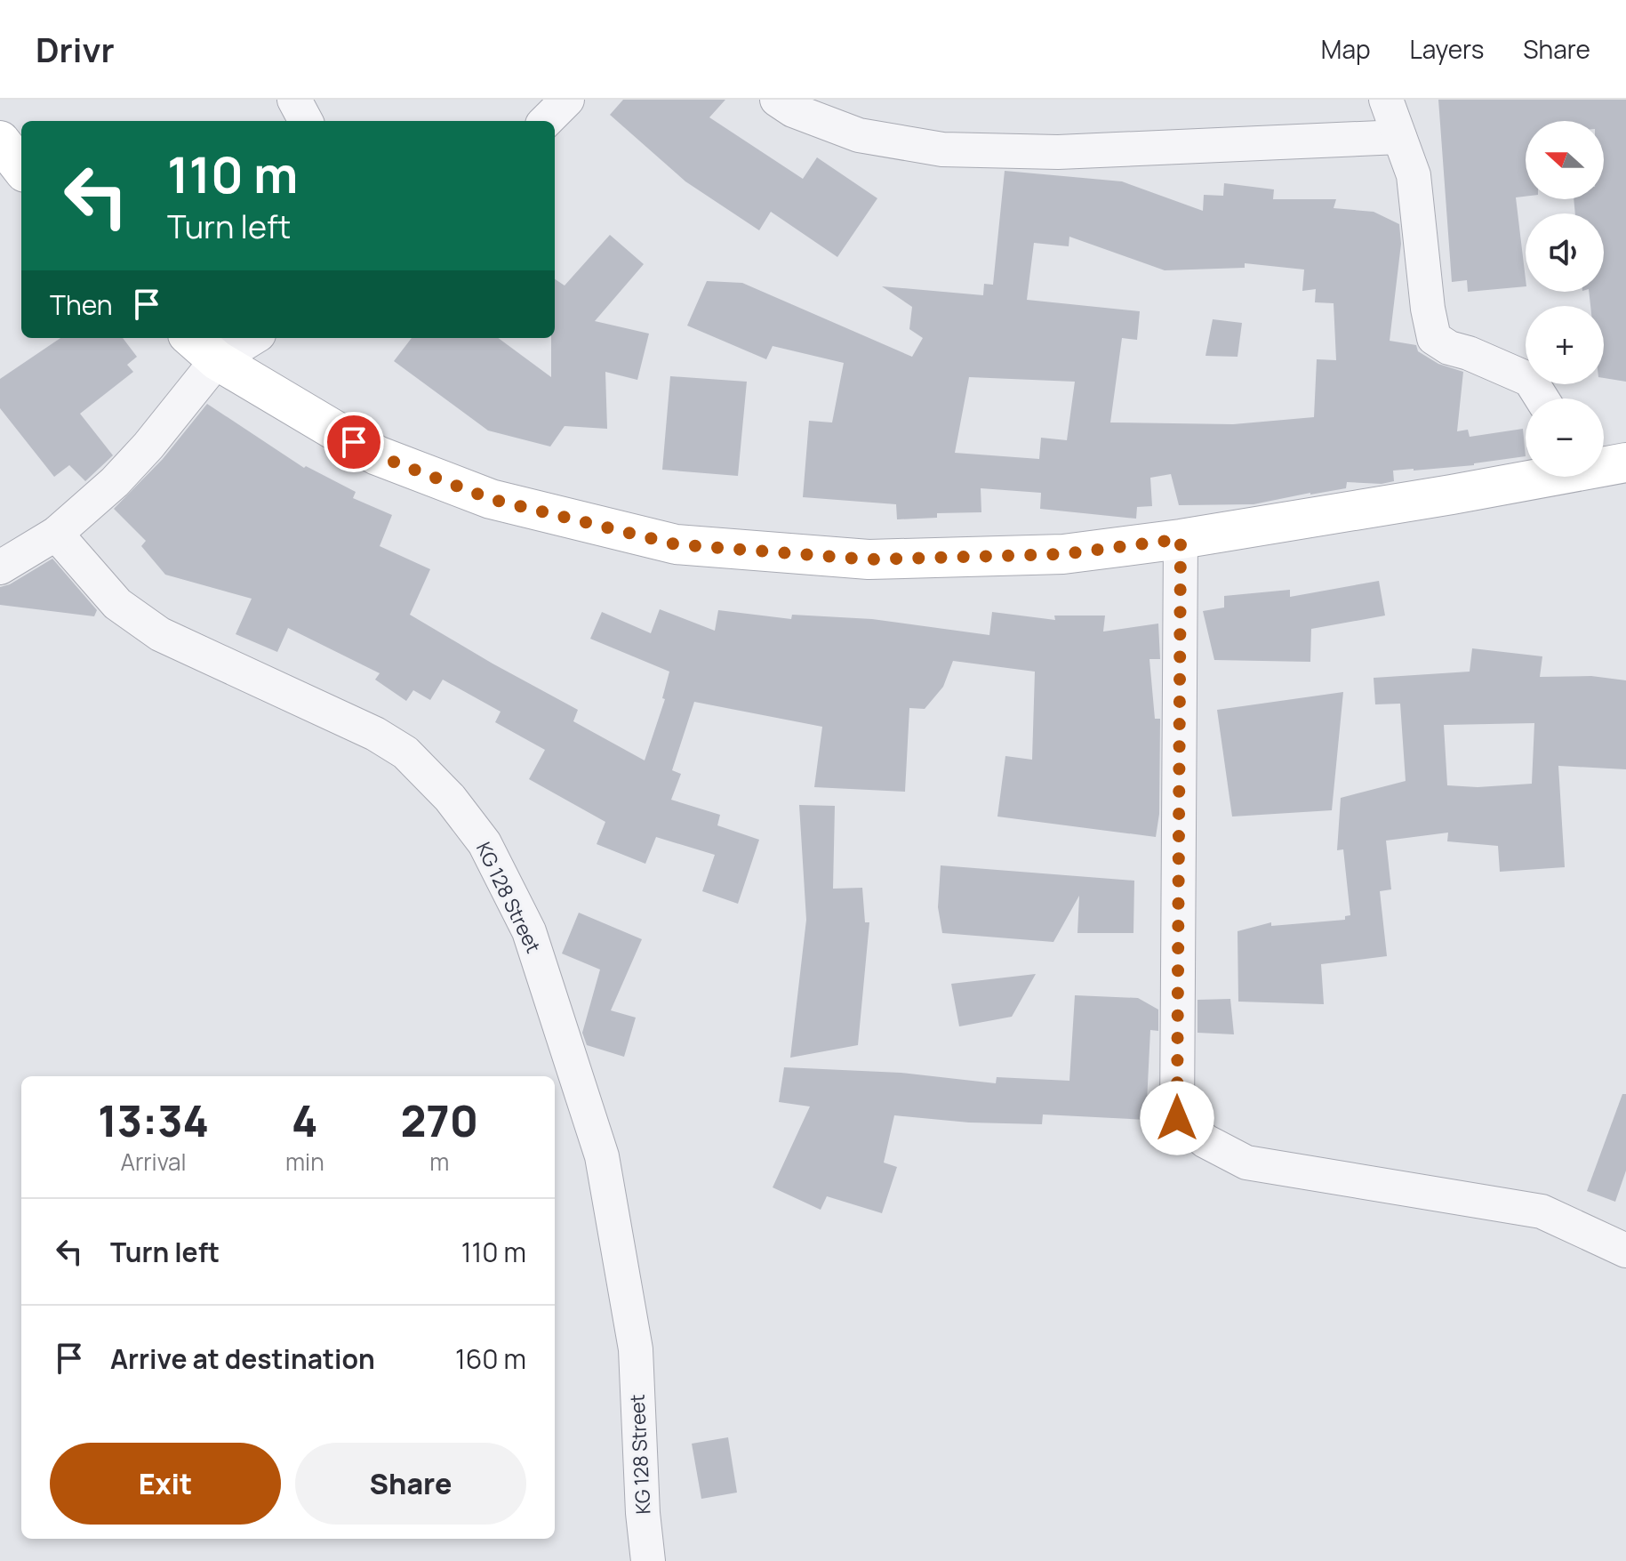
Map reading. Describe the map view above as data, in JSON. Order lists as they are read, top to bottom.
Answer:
{
  "streets": {
    "street": ["KG 128 Street"]
  },
  "north": "left",
  "page": {
    "header": "Drivr",
    "nav": ["Map", "Layers", "Share"],
    "map_buttons": ["+", "−"],
    "turn": ["110 m", "Turn left"],
    "then": "Then",
    "eta": [
      "13:34",
      "Arrival",
      "4",
      "min",
      "270",
      "m"
    ],
    "list": [
      {
        "name": "Turn left",
        "value": "110 m"
      },
      {
        "name": "Arrive at destination",
        "value": "160 m"
      }
    ],
    "buttons": ["Exit", "Share"]
  }
}
